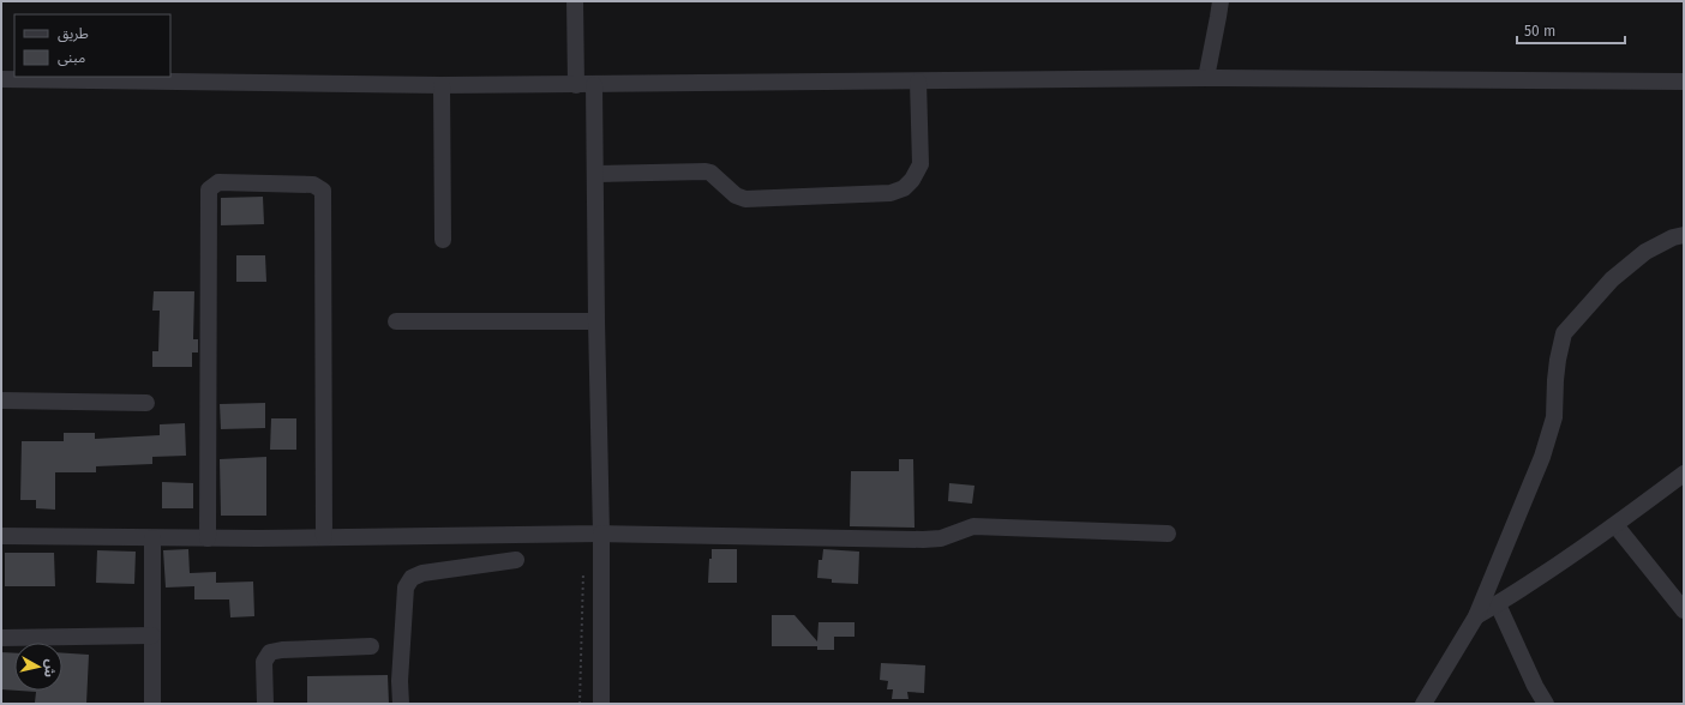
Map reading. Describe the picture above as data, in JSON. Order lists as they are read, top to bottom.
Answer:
{
  "legend": ["طريق", "مبنى"],
  "scale_bar": "50 m",
  "north": "right"
}
